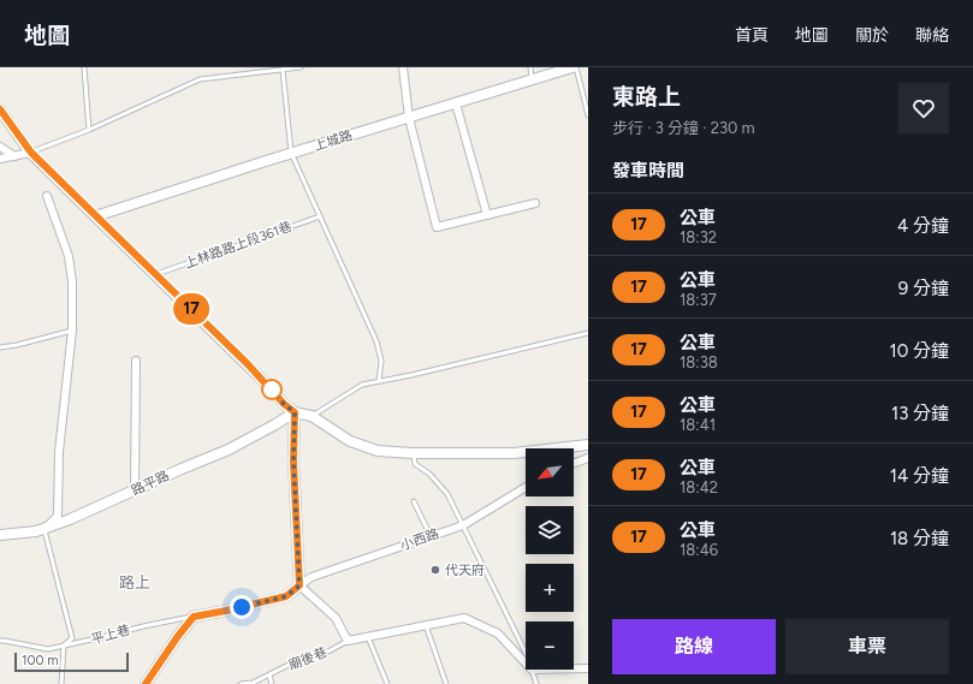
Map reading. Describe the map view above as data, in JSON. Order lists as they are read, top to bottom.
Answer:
{
  "streets": {
    "street": ["上城路", "路平路", "小西路"],
    "lane": ["上林路路上段361巷", "平上巷", "廟後巷"]
  },
  "districts": ["路上"],
  "places": ["代天府"],
  "lines": ["bus line 17"],
  "scale_bar": "100 m",
  "north": "bottom left",
  "page": {
    "header": "地圖",
    "nav": [
      "首頁",
      "地圖",
      "關於",
      "聯絡"
    ],
    "on_map": "17",
    "heading": [
      ["東路上", "步行 · 3 分鐘 · 230 m"],
      "發車時間"
    ],
    "list": [
      {
        "mark": "17",
        "name": "公車",
        "note": "18:32",
        "value": "4 分鐘"
      },
      {
        "mark": "17",
        "name": "公車",
        "note": "18:37",
        "value": "9 分鐘"
      },
      {
        "mark": "17",
        "name": "公車",
        "note": "18:38",
        "value": "10 分鐘"
      },
      {
        "mark": "17",
        "name": "公車",
        "note": "18:41",
        "value": "13 分鐘"
      },
      {
        "mark": "17",
        "name": "公車",
        "note": "18:42",
        "value": "14 分鐘"
      },
      {
        "mark": "17",
        "name": "公車",
        "note": "18:46",
        "value": "18 分鐘"
      }
    ],
    "map_buttons": ["+", "−"],
    "buttons": ["路線", "車票"],
    "scale": "100 m"
  }
}
